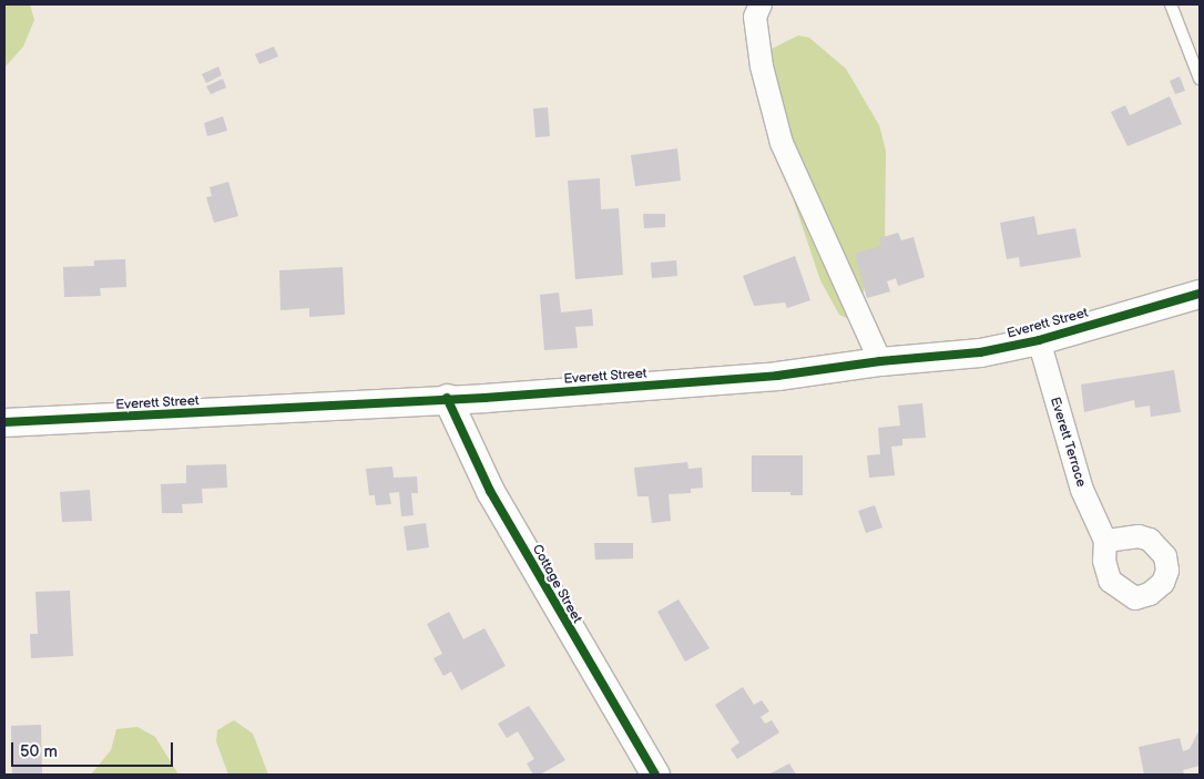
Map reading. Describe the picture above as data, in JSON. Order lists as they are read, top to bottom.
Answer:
{
  "streets": {
    "street": ["Everett Street", "Everett Terrace", "Cottage Street"]
  },
  "crossings": [
    ["Everett Street", "Everett Terrace"],
    ["Everett Street", "Cottage Street"]
  ],
  "scale_bar": "50 m"
}
